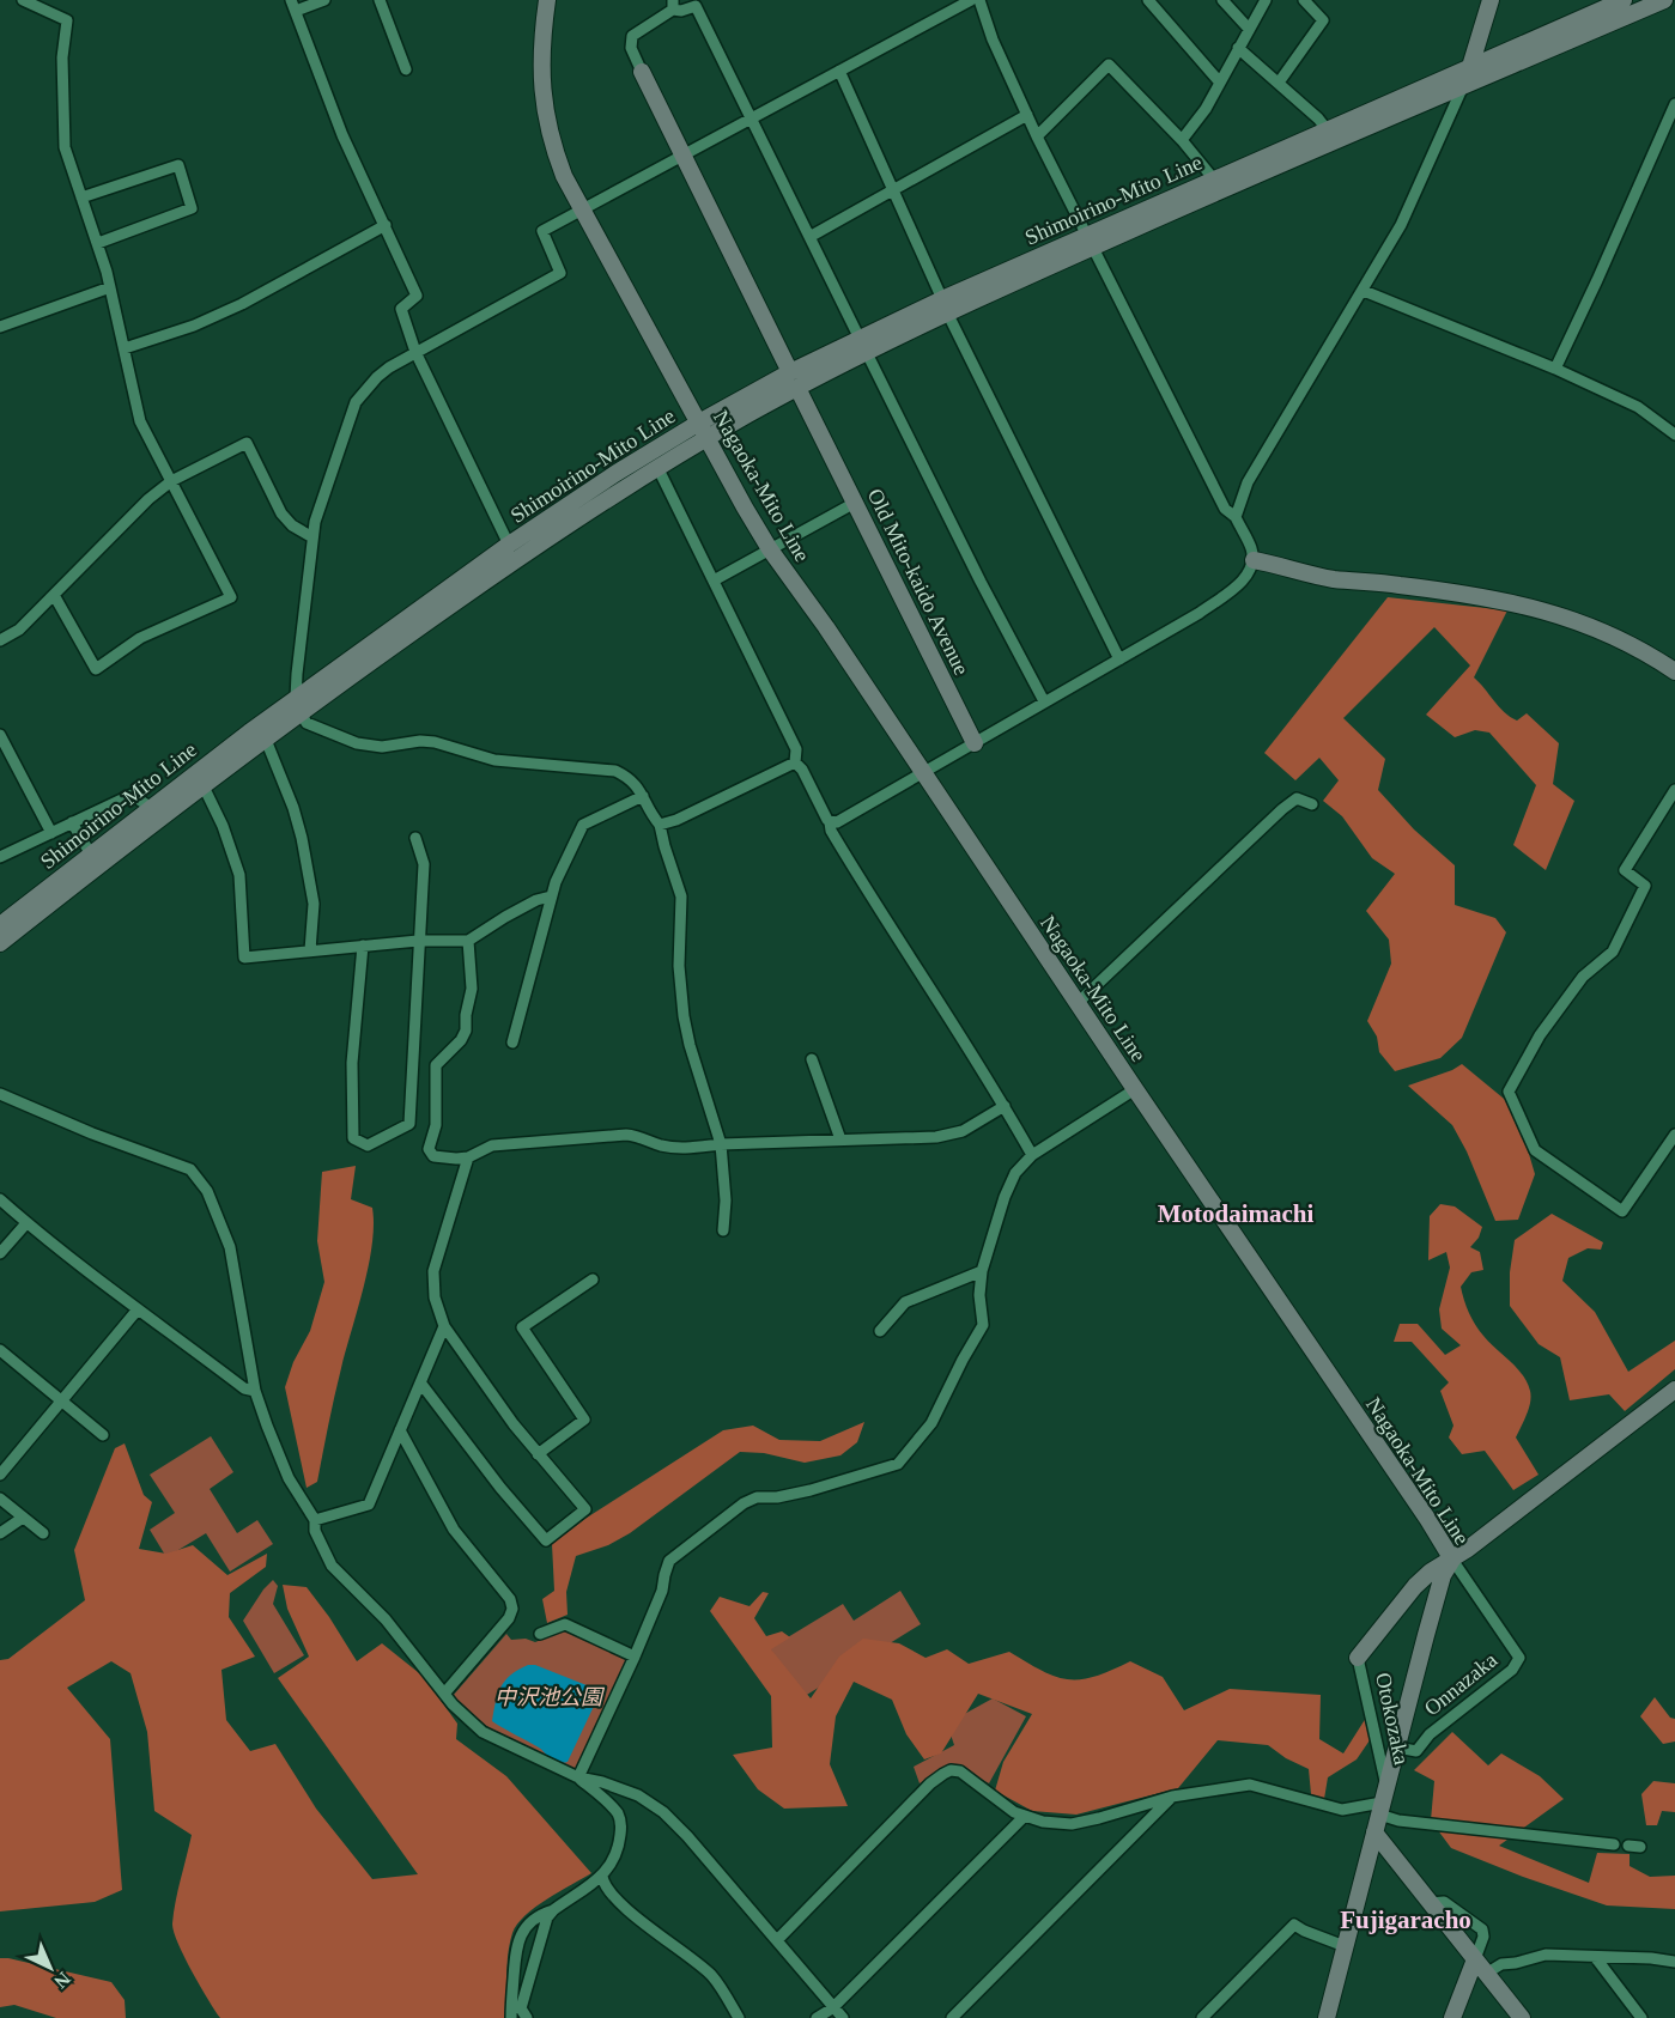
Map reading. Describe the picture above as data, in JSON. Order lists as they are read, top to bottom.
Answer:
{
  "streets": {
    "main road": ["Shimoirino-Mito Line", "Nagaoka-Mito Line", "Old Mito-kaido Avenue"],
    "street": ["Onnazaka", "Otokozaka"]
  },
  "crossings": [
    ["Shimoirino-Mito Line", "Nagaoka-Mito Line"],
    ["Shimoirino-Mito Line", "Old Mito-kaido Avenue"],
    ["Nagaoka-Mito Line", "Onnazaka"],
    ["Nagaoka-Mito Line", "Otokozaka"]
  ],
  "districts": ["Motodaimachi", "Fujigaracho"],
  "parks": ["中沢池公園"],
  "north": "bottom right"
}
